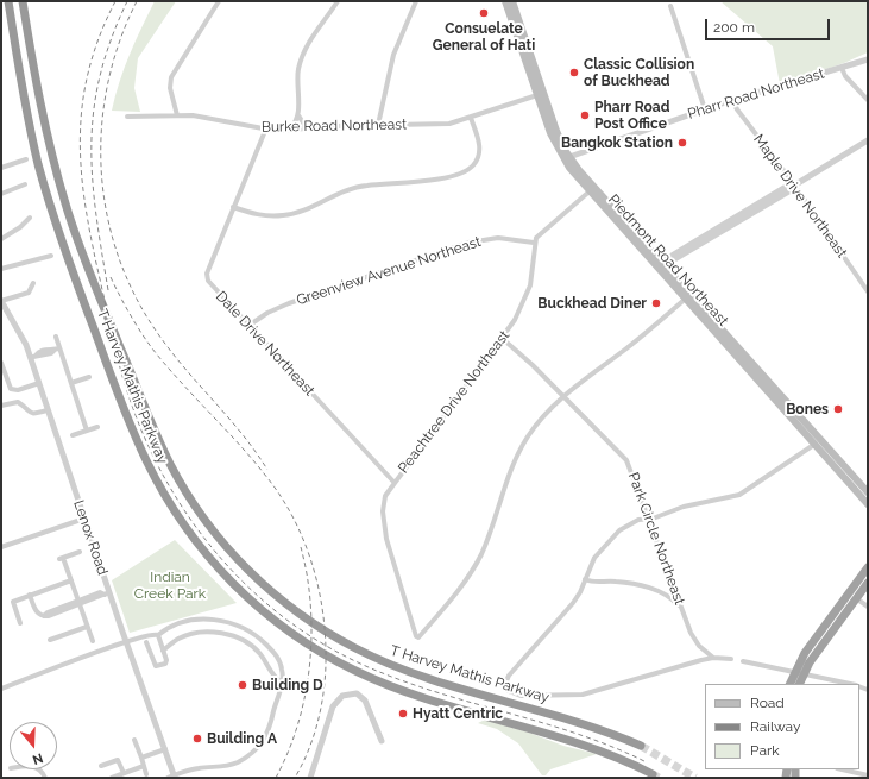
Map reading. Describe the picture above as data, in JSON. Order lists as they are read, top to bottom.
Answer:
{
  "streets": {
    "highway": ["T Harvey Mathis Parkway"],
    "main road": ["Piedmont Road Northeast"],
    "street": [
      "Pharr Road Northeast",
      "Burke Road Northeast",
      "Maple Drive Northeast",
      "Greenview Avenue Northeast",
      "Dale Drive Northeast",
      "Peachtree Drive Northeast",
      "Lenox Road",
      "Park Circle Northeast"
    ]
  },
  "crossings": [
    ["Pharr Road Northeast", "Maple Drive Northeast"],
    ["Pharr Road Northeast", "Piedmont Road Northeast"],
    ["Burke Road Northeast", "Piedmont Road Northeast"],
    ["Burke Road Northeast", "Dale Drive Northeast"],
    ["Greenview Avenue Northeast", "Dale Drive Northeast"],
    ["Greenview Avenue Northeast", "Peachtree Drive Northeast"],
    ["Dale Drive Northeast", "Peachtree Drive Northeast"],
    ["Peachtree Drive Northeast", "Park Circle Northeast"]
  ],
  "parks": ["Indian Creek Park"],
  "places": [
    "Consuelate General of Hati",
    "Classic Collision of Buckhead",
    "Pharr Road Post Office",
    "Bangkok Station",
    "Buckhead Diner",
    "Bones",
    "Building D",
    "Hyatt Centric",
    "Building A"
  ],
  "legend": ["Road", "Railway", "Park"],
  "scale_bar": "200 m",
  "north": "bottom"
}
